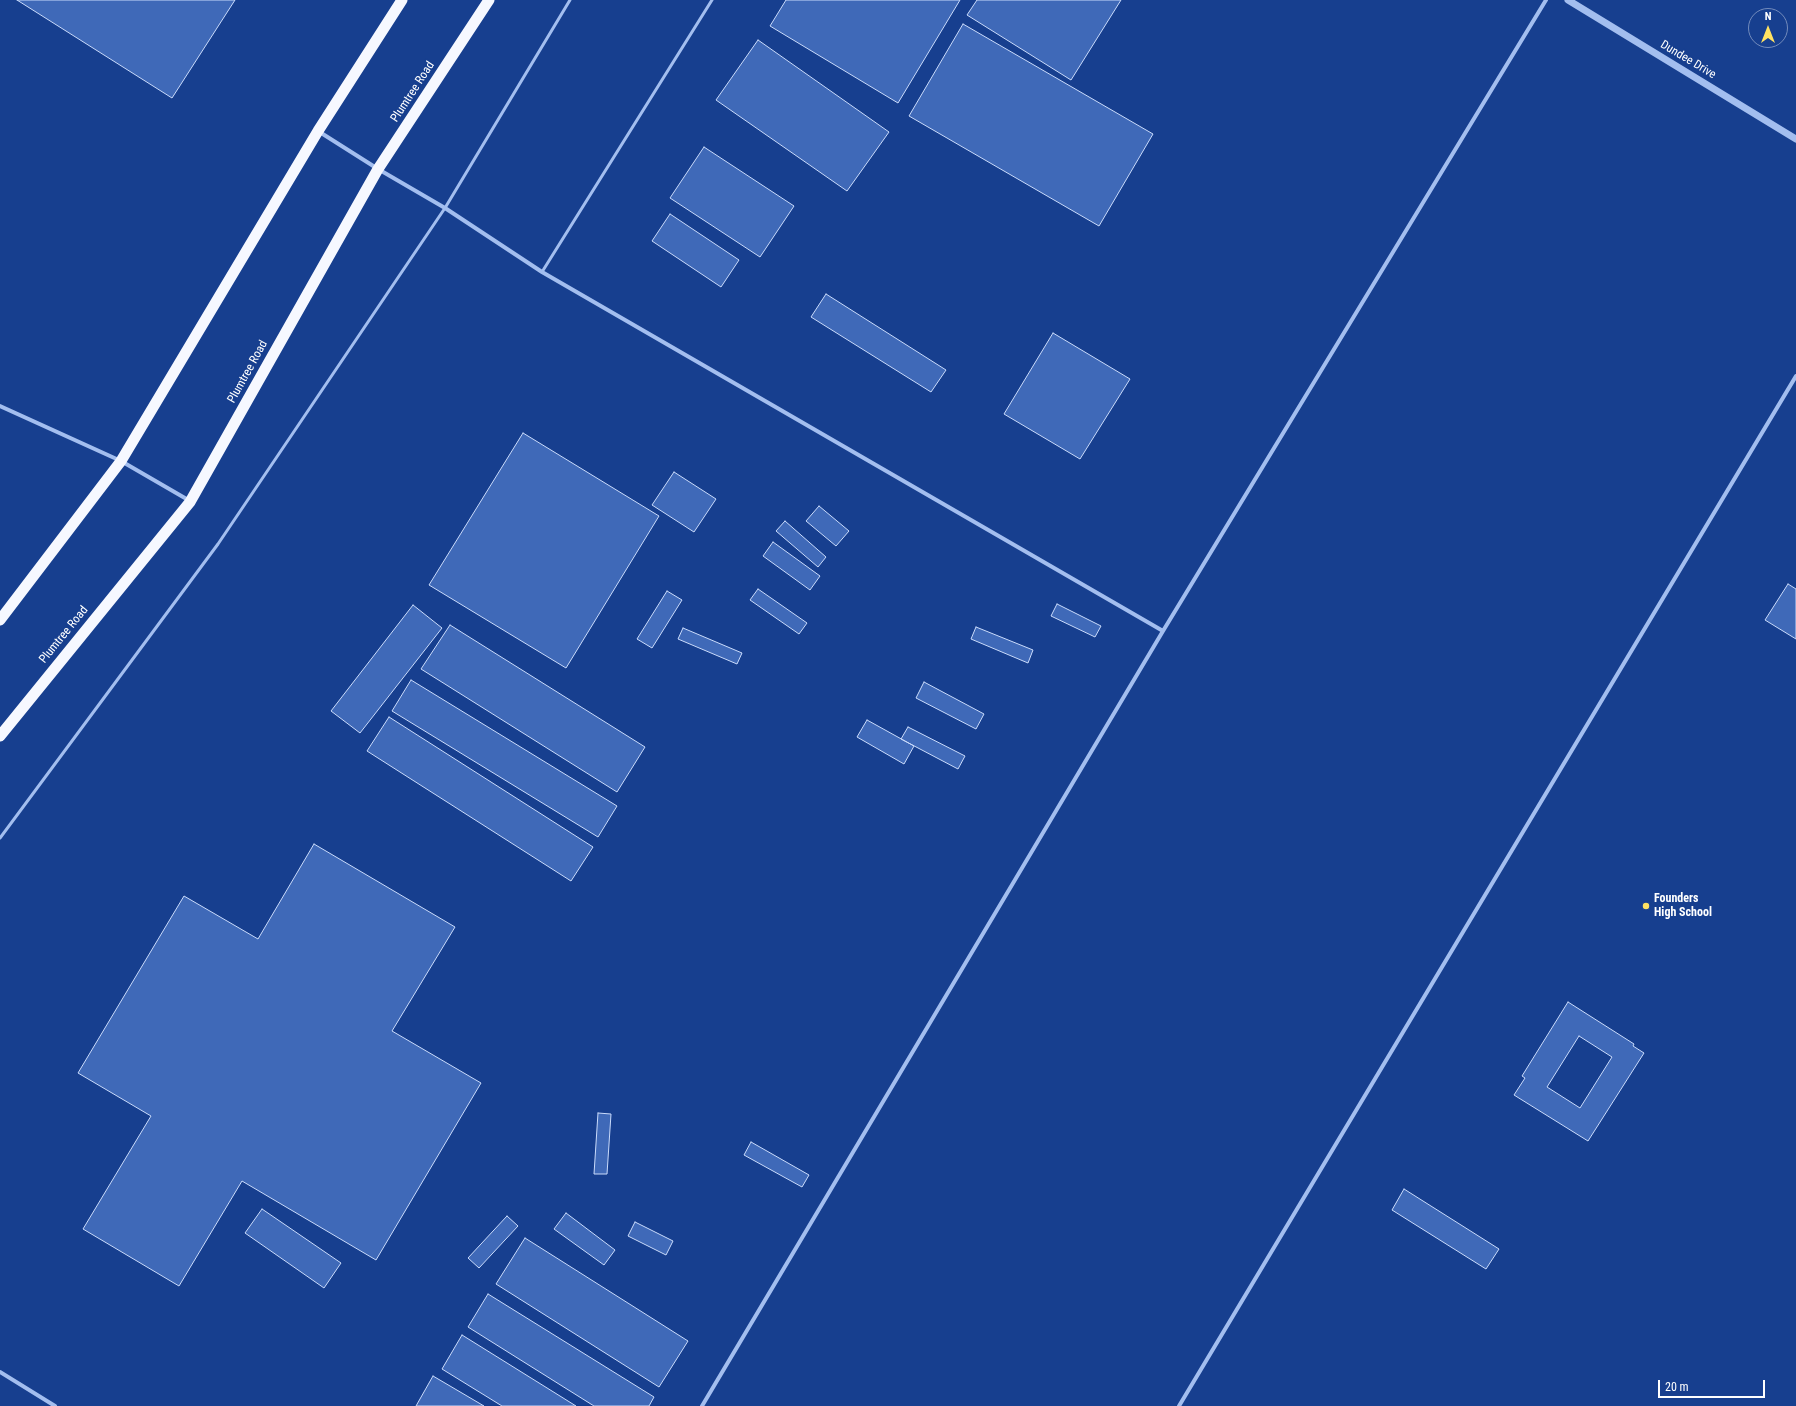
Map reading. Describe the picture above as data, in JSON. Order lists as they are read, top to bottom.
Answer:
{
  "streets": {
    "highway": ["Plumtree Road"],
    "street": ["Dundee Drive"]
  },
  "places": ["Founders High School"],
  "scale_bar": "20 m",
  "north": "top"
}
